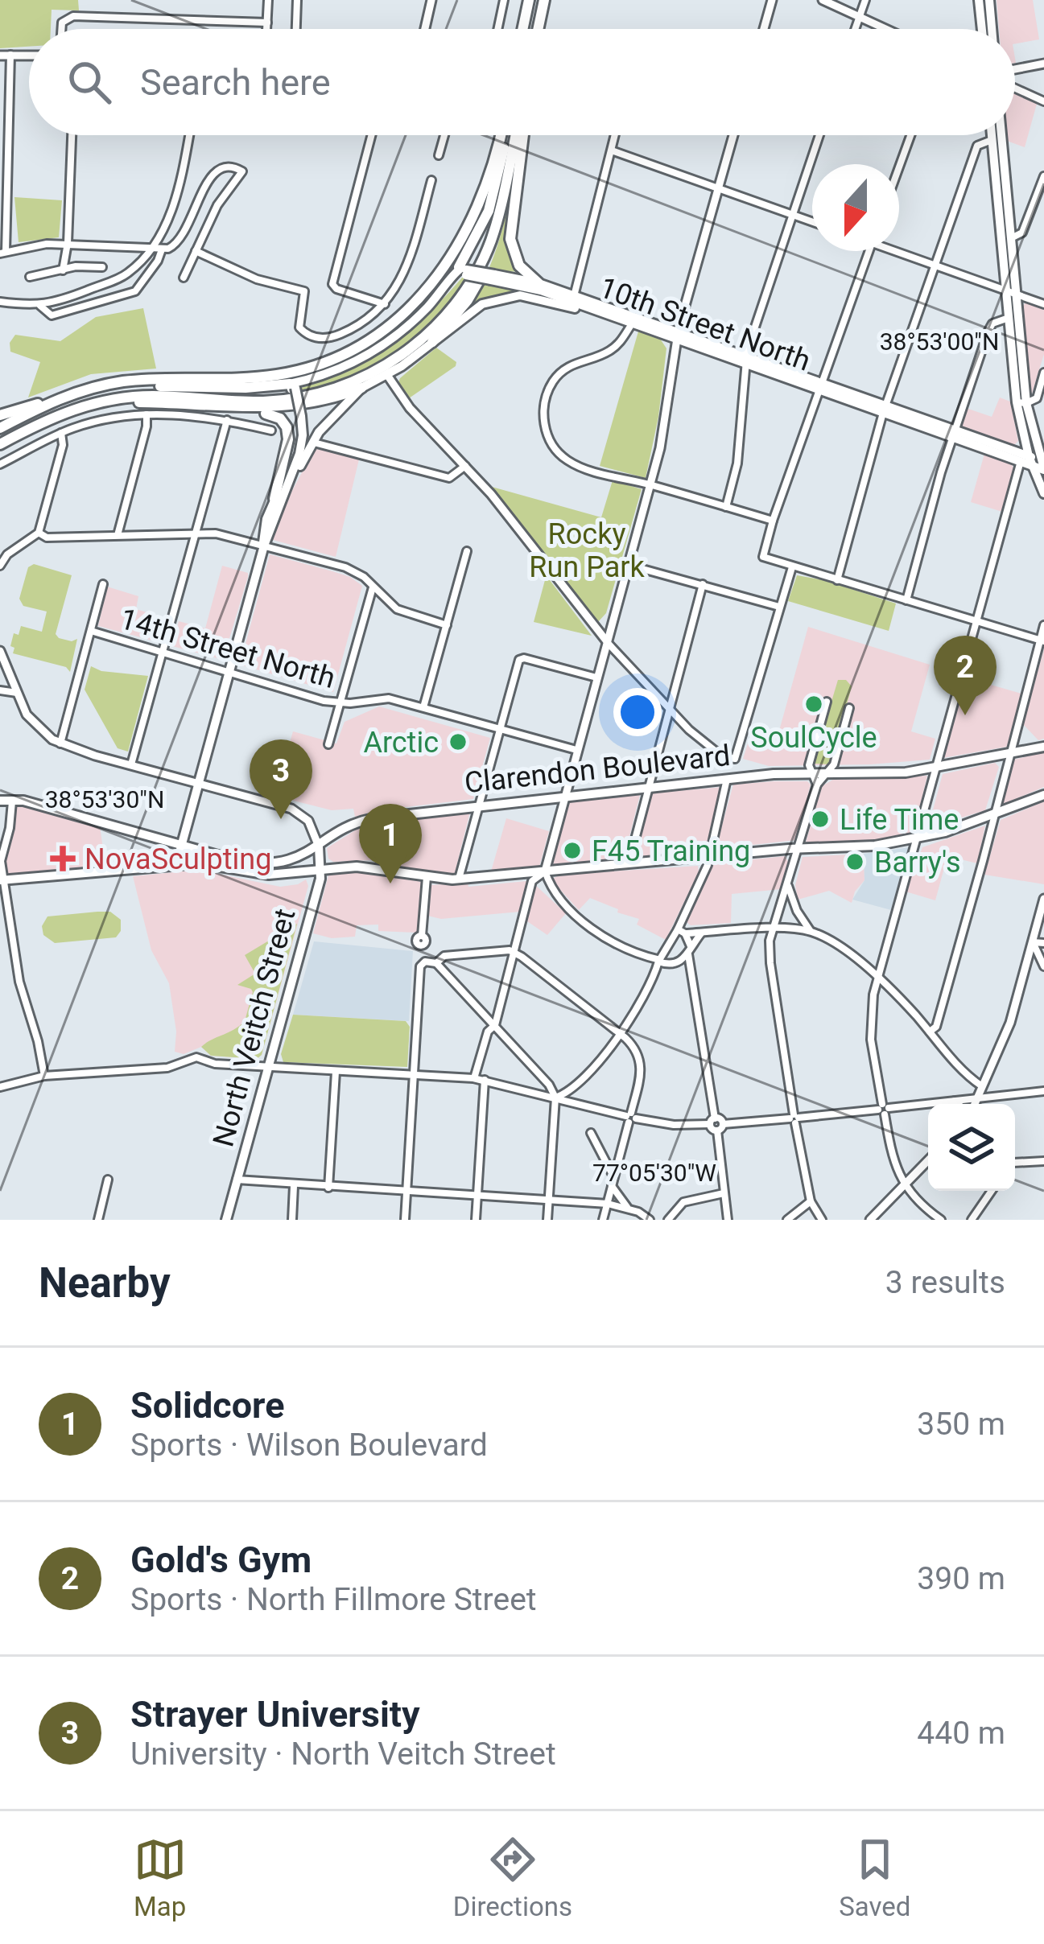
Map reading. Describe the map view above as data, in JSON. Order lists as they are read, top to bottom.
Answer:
{
  "streets": {
    "main road": ["10th Street North", "Clarendon Boulevard", "North Veitch Street"],
    "street": ["14th Street North"]
  },
  "crossings": [
    ["Clarendon Boulevard", "North Veitch Street"]
  ],
  "parks": ["Rocky Run Park"],
  "places": {
    "other": [
      "SoulCycle",
      "Arctic",
      "Life Time",
      "F45 Training",
      "Barry's"
    ],
    "health": ["NovaSculpting"]
  },
  "north": "bottom",
  "page": {
    "search": "Search here",
    "pins": ["2", "3", "1"],
    "heading": ["Nearby", "3 results"],
    "list": [
      {
        "mark": "1",
        "name": "Solidcore",
        "note": "Sports · Wilson Boulevard",
        "value": "350 m"
      },
      {
        "mark": "2",
        "name": "Gold's Gym",
        "note": "Sports · North Fillmore Street",
        "value": "390 m"
      },
      {
        "mark": "3",
        "name": "Strayer University",
        "note": "University · North Veitch Street",
        "value": "440 m"
      }
    ],
    "nav": ["Map", "Directions", "Saved"]
  },
  "coordinates": ["38°53'00\"N", "38°53'30\"N", "77°05'30\"W"]
}
